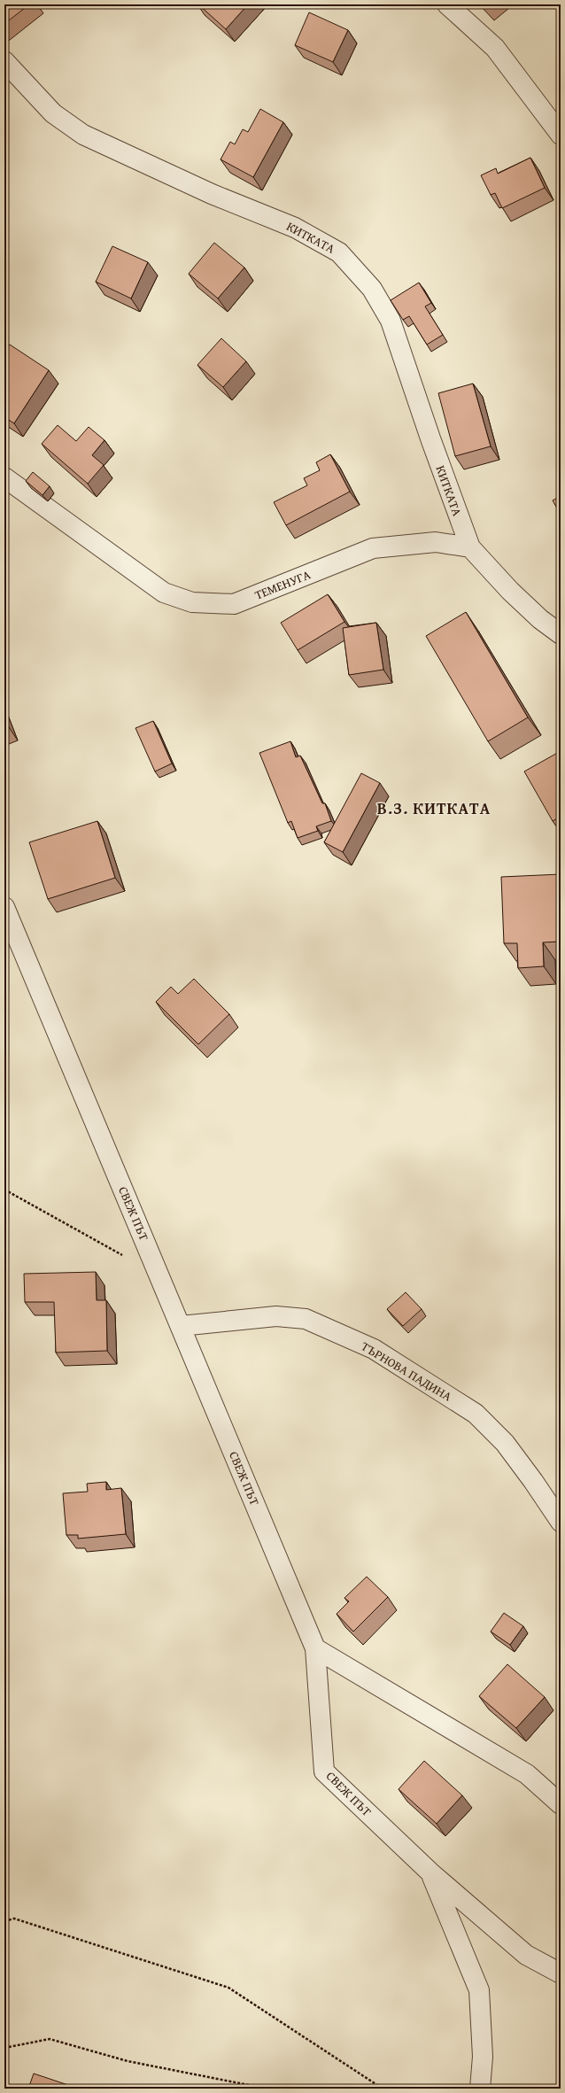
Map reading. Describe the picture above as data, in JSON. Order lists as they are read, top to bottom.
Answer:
{
  "streets": {
    "street": [
      "КИТКАТА",
      "ТЕМЕНУГА",
      "СВЕЖ ПЪТ",
      "ТЪРНОВА ПАДИНА"
    ]
  },
  "crossings": [
    ["КИТКАТА", "ТЕМЕНУГА"],
    ["СВЕЖ ПЪТ", "ТЪРНОВА ПАДИНА"]
  ],
  "districts": ["В.З. КИТКАТА"]
}
